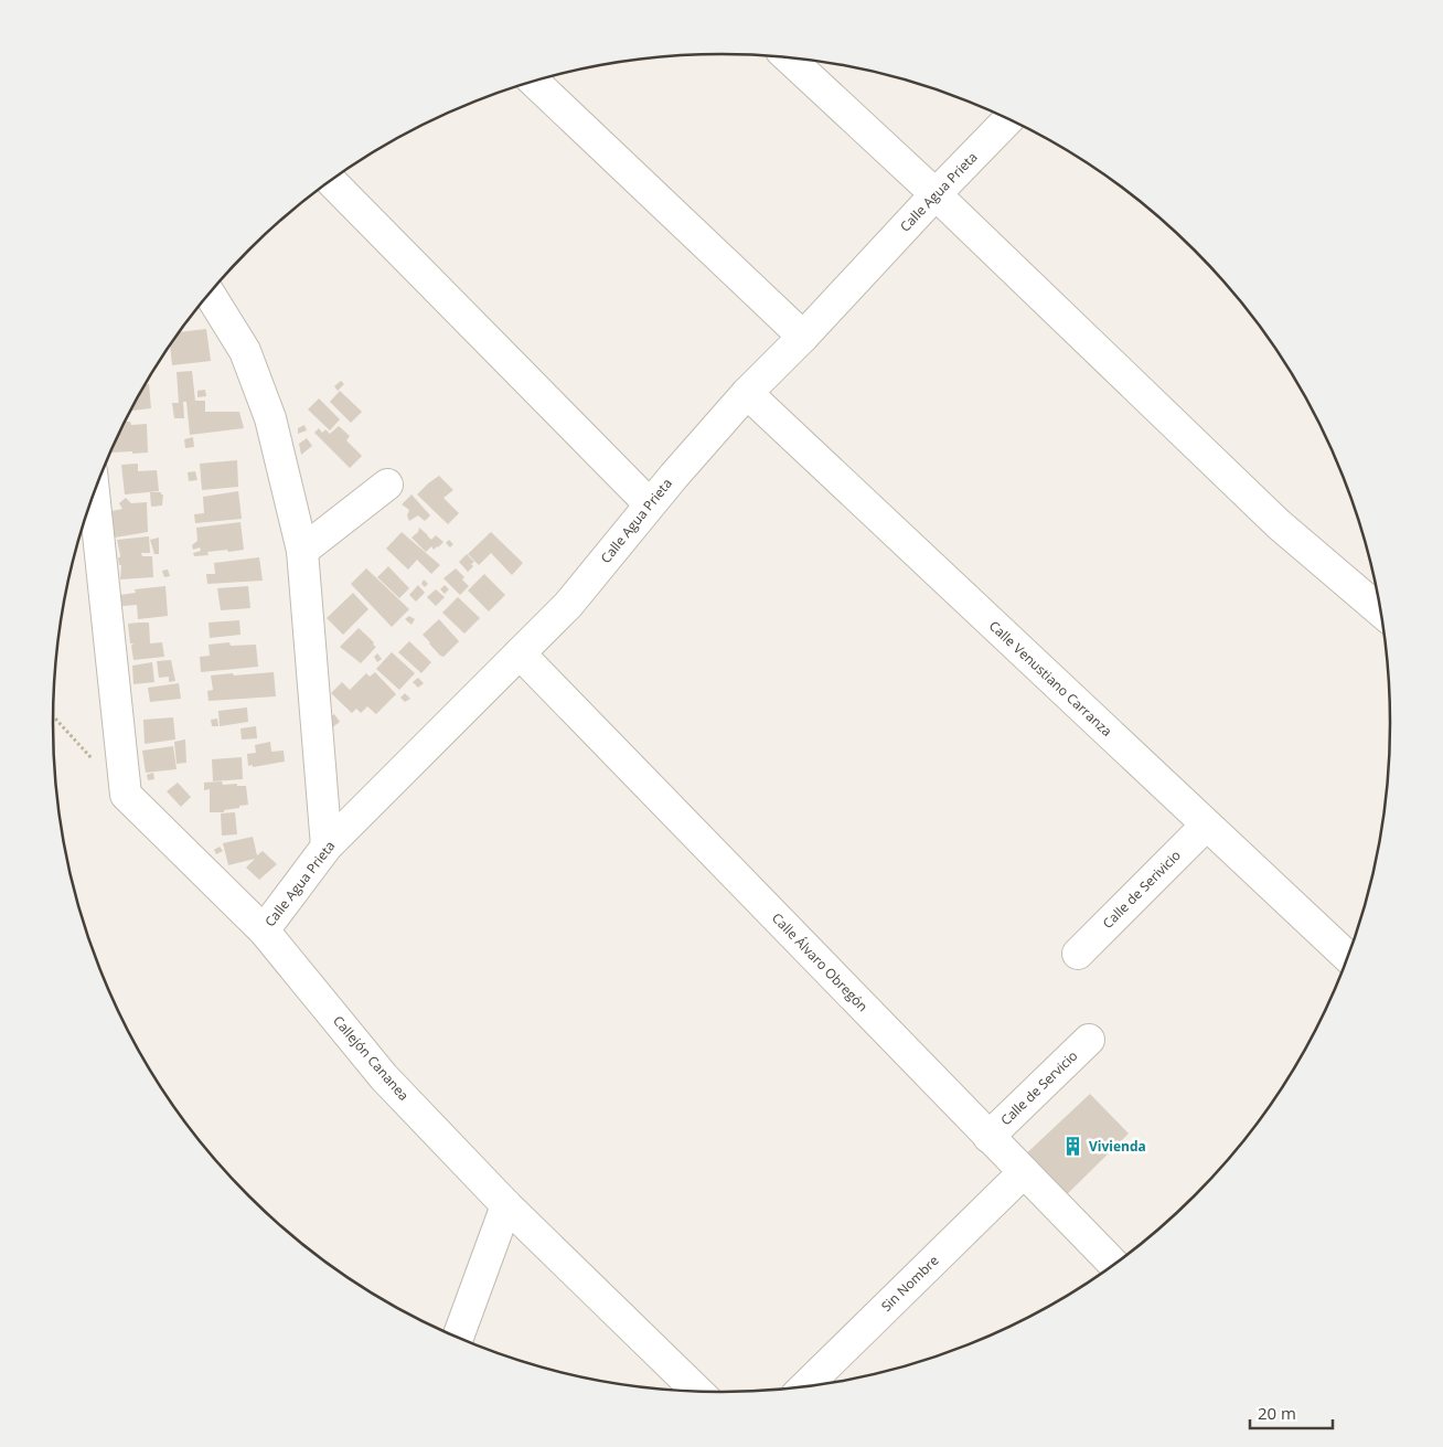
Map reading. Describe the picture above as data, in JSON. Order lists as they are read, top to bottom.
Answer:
{
  "streets": {
    "street": [
      "Calle Agua Prieta",
      "Calle Venustiano Carranza",
      "Calle de Serivicio",
      "Calle Álvaro Obregón",
      "Callejón Cananea",
      "Calle de Servicio",
      "Sin Nombre"
    ]
  },
  "crossings": [
    ["Calle Agua Prieta", "Calle Venustiano Carranza"],
    ["Calle Agua Prieta", "Calle Álvaro Obregón"],
    ["Calle Agua Prieta", "Callejón Cananea"],
    ["Calle Venustiano Carranza", "Calle de Serivicio"],
    ["Calle Álvaro Obregón", "Calle de Servicio"],
    ["Calle Álvaro Obregón", "Sin Nombre"]
  ],
  "places": {
    "building": ["Vivienda"]
  },
  "scale_bar": "20 m"
}
